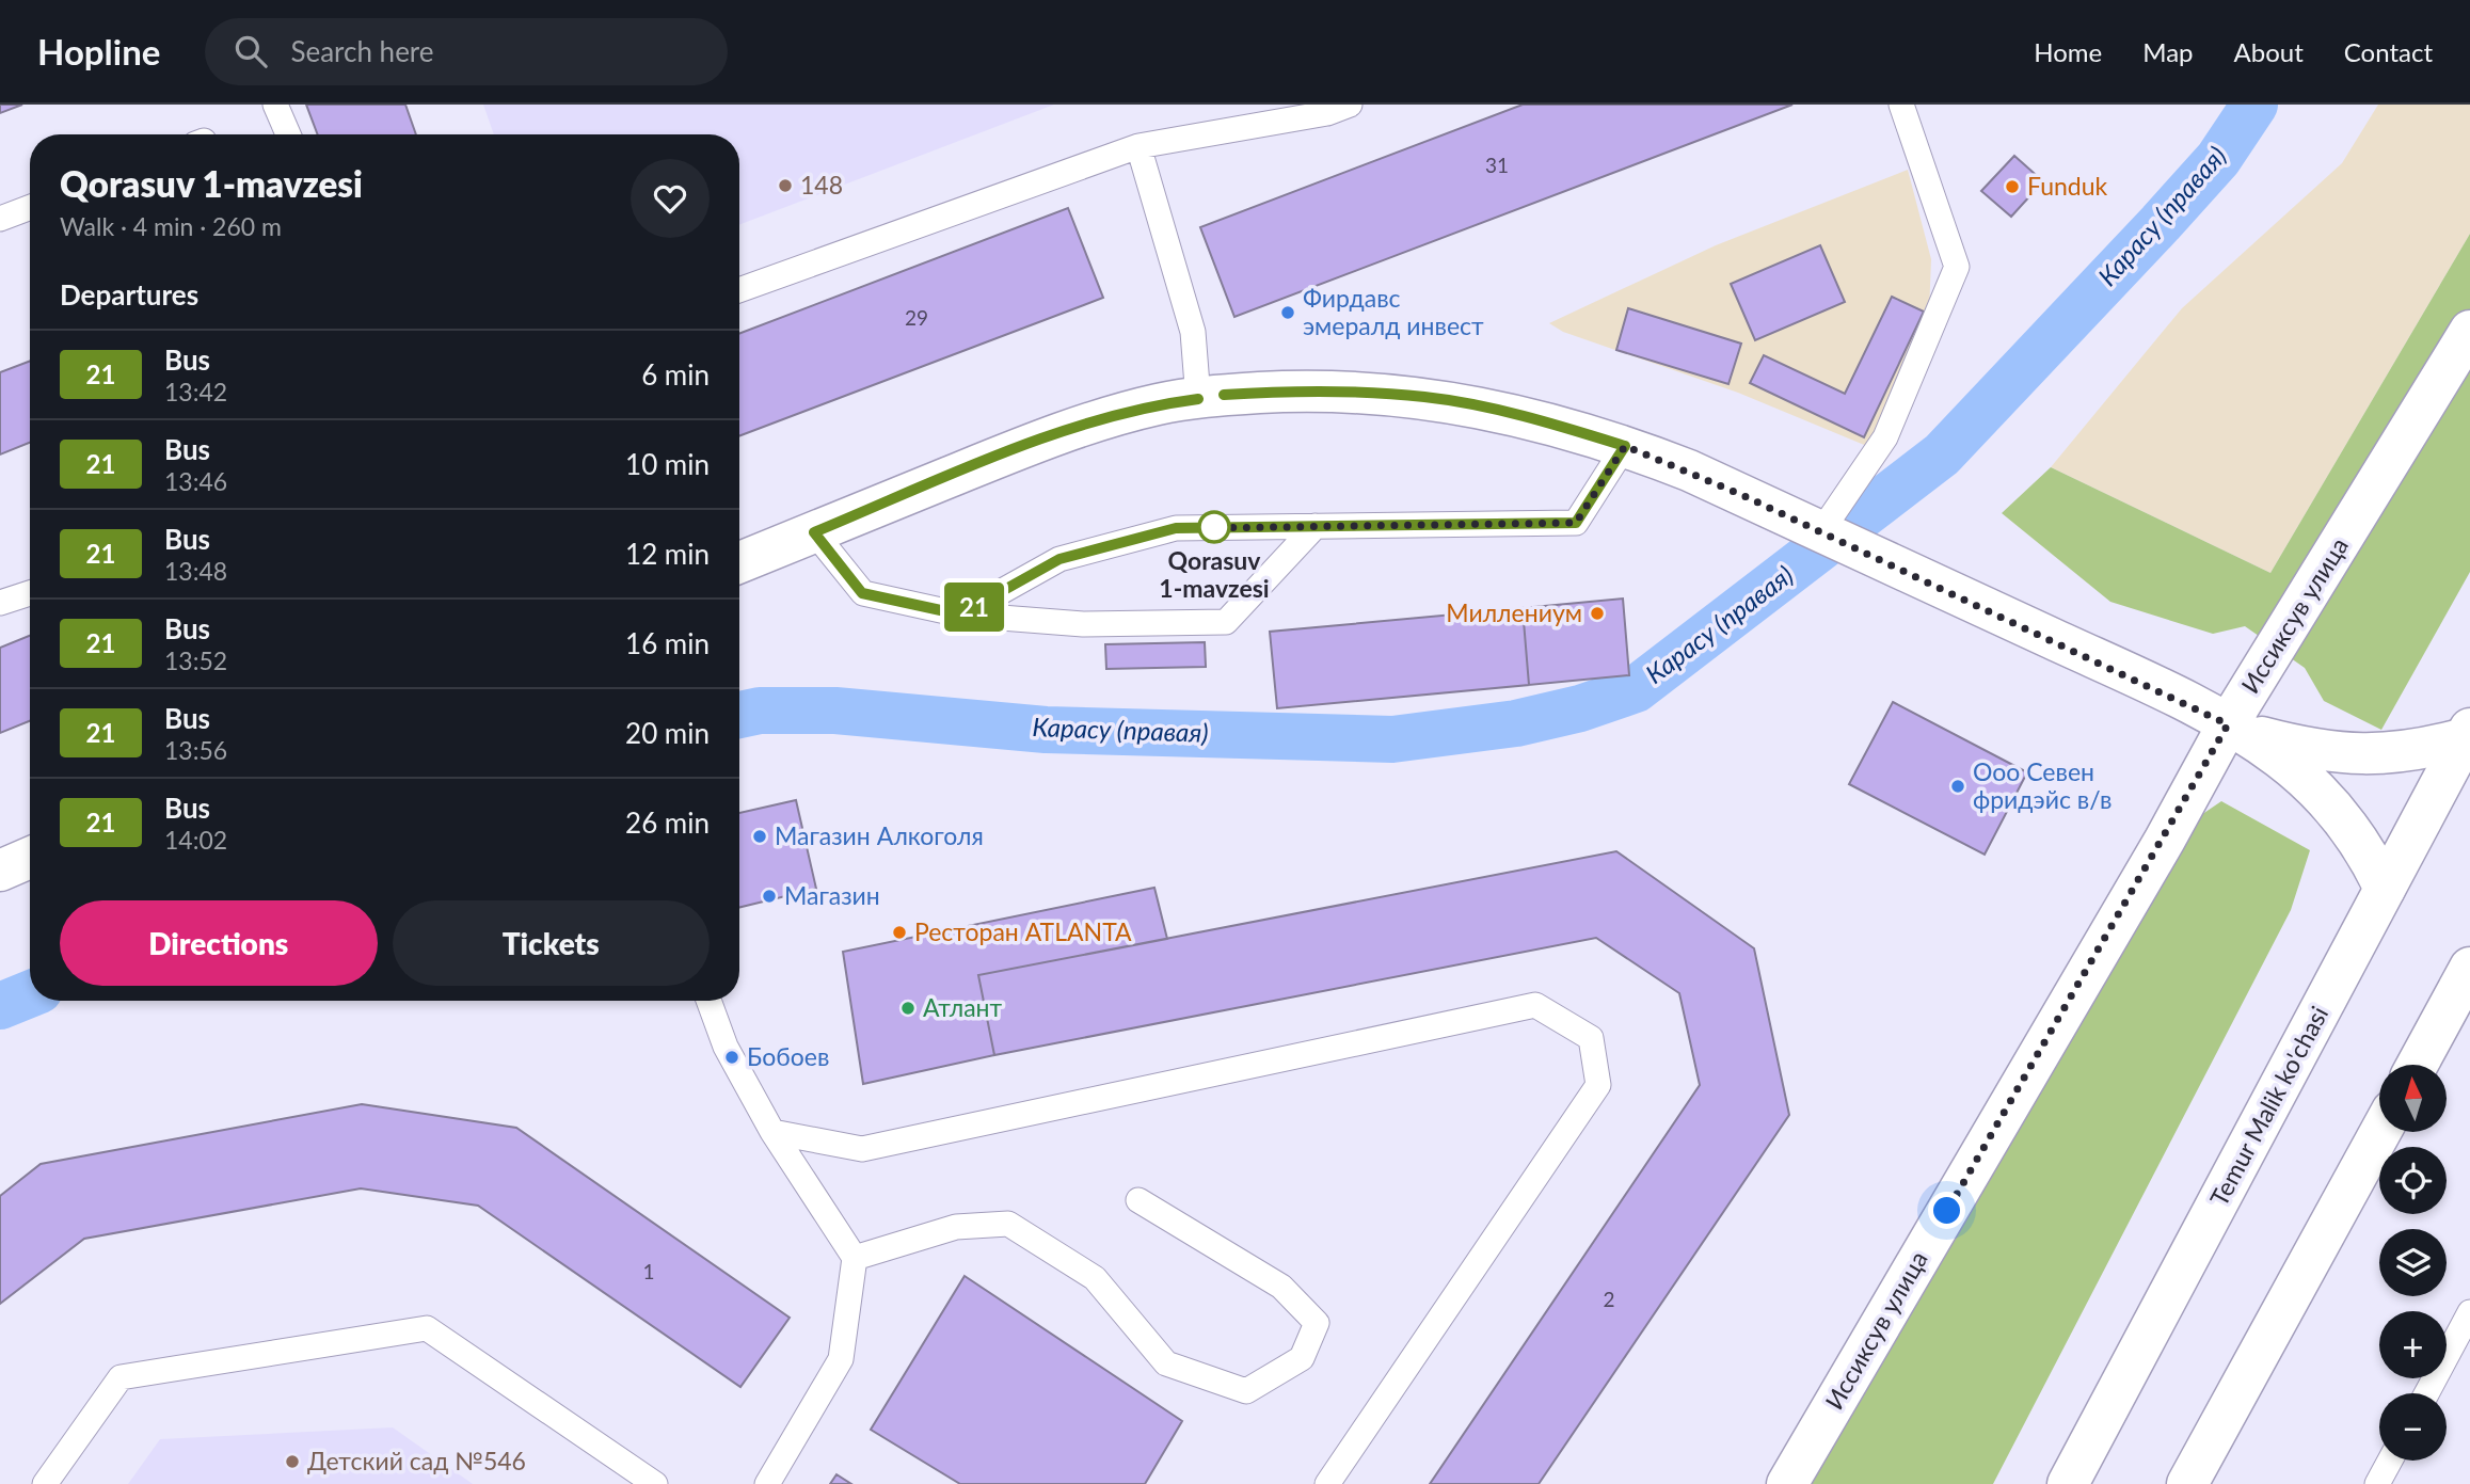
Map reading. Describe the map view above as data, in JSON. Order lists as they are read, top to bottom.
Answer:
{
  "streets": {
    "main road": ["Иссиксув улица", "Temur Malik ko'chasi"]
  },
  "water": ["Карасу (правая)"],
  "places": [
    "148",
    "Funduk",
    "Фирдавс эмералд инвест",
    "Qorasuv 1-mavzesi",
    "Миллениум",
    "Ооо Севен фридэйс в/в",
    "Магазин Алкоголя",
    "Магазин",
    "Ресторан ATLANTA",
    "Атлант",
    "Бобоев",
    "Детский сад №546"
  ],
  "lines": ["bus line 21"],
  "house_numbers": [
    "31",
    "29",
    "1",
    "2"
  ],
  "north": "top",
  "page": {
    "header": "Hopline",
    "search": "Search here",
    "nav": [
      "Home",
      "Map",
      "About",
      "Contact"
    ],
    "on_map": "21",
    "heading": [
      ["Qorasuv 1-mavzesi", "Walk · 4 min · 260 m"],
      "Departures"
    ],
    "list": [
      {
        "mark": "21",
        "name": "Bus",
        "note": "13:42",
        "value": "6 min"
      },
      {
        "mark": "21",
        "name": "Bus",
        "note": "13:46",
        "value": "10 min"
      },
      {
        "mark": "21",
        "name": "Bus",
        "note": "13:48",
        "value": "12 min"
      },
      {
        "mark": "21",
        "name": "Bus",
        "note": "13:52",
        "value": "16 min"
      },
      {
        "mark": "21",
        "name": "Bus",
        "note": "13:56",
        "value": "20 min"
      },
      {
        "mark": "21",
        "name": "Bus",
        "note": "14:02",
        "value": "26 min"
      }
    ],
    "buttons": ["Directions", "Tickets"],
    "map_buttons": ["+", "−"]
  }
}
